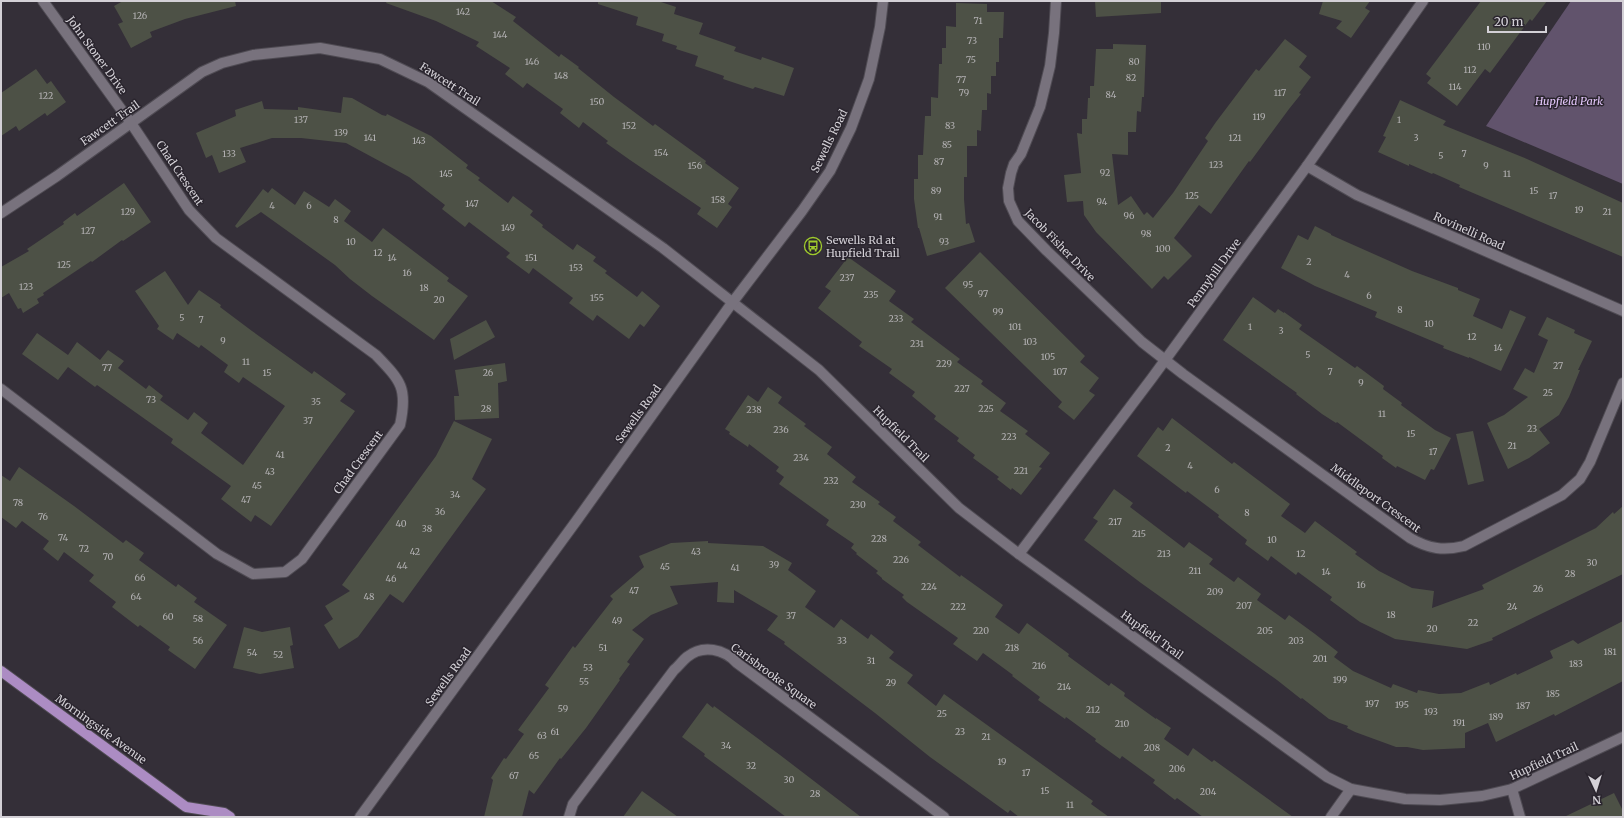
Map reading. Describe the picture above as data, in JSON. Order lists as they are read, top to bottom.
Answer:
{
  "streets": {
    "main road": ["Morningside Avenue"],
    "street": [
      "John Stoner Drive",
      "Fawcett Trail",
      "Sewells Road",
      "Chad Crescent",
      "Rovinelli Road",
      "Jacob Fisher Drive",
      "Pennyhill Drive",
      "Hupfield Trail",
      "Middleport Crescent",
      "Carisbrooke Square"
    ]
  },
  "crossings": [
    ["John Stoner Drive", "Fawcett Trail"],
    ["John Stoner Drive", "Chad Crescent"],
    ["Fawcett Trail", "Sewells Road"],
    ["Fawcett Trail", "Chad Crescent"],
    ["Fawcett Trail", "Hupfield Trail"],
    ["Sewells Road", "Hupfield Trail"],
    ["Rovinelli Road", "Pennyhill Drive"],
    ["Jacob Fisher Drive", "Pennyhill Drive"],
    ["Jacob Fisher Drive", "Middleport Crescent"],
    ["Pennyhill Drive", "Hupfield Trail"],
    ["Pennyhill Drive", "Middleport Crescent"]
  ],
  "parks": ["Hupfield Park"],
  "places": {
    "bus stop": ["Sewells Rd at Hupfield Trail"]
  },
  "house_numbers": [
    "142",
    "126",
    "71",
    "144",
    "73",
    "110",
    "75",
    "146",
    "80",
    "112",
    "148",
    "82",
    "77",
    "114",
    "79",
    "117",
    "84",
    "122",
    "150",
    "119",
    "137",
    "1",
    "152",
    "83",
    "139",
    "141",
    "121",
    "3",
    "143",
    "85",
    "154",
    "133",
    "7",
    "5",
    "87",
    "123",
    "156",
    "9",
    "92",
    "145",
    "11",
    "89",
    "15",
    "125",
    "17",
    "158",
    "94",
    "147",
    "4",
    "6",
    "19",
    "129",
    "21",
    "96",
    "91",
    "8",
    "149",
    "127",
    "98",
    "10",
    "93",
    "100",
    "12",
    "14",
    "151",
    "2",
    "125",
    "153",
    "16",
    "4",
    "237",
    "95",
    "123",
    "18",
    "97",
    "235",
    "6",
    "155",
    "20",
    "8",
    "99",
    "5",
    "233",
    "7",
    "10",
    "101",
    "1",
    "3",
    "12",
    "9",
    "103",
    "231",
    "14",
    "5",
    "105",
    "11",
    "229",
    "27",
    "77",
    "107",
    "7",
    "15",
    "26",
    "9",
    "227",
    "25",
    "73",
    "35",
    "28",
    "225",
    "238",
    "11",
    "37",
    "23",
    "236",
    "15",
    "223",
    "21",
    "2",
    "17",
    "41",
    "234",
    "4",
    "221",
    "43",
    "232",
    "45",
    "6",
    "34",
    "47",
    "78",
    "230",
    "36",
    "8",
    "76",
    "217",
    "40",
    "38",
    "215",
    "74",
    "228",
    "10",
    "72",
    "42",
    "43",
    "213",
    "12",
    "70",
    "226",
    "30",
    "39",
    "44",
    "45",
    "41",
    "211",
    "14",
    "28",
    "66",
    "46",
    "16",
    "224",
    "26",
    "47",
    "209",
    "64",
    "48",
    "207",
    "222",
    "24",
    "18",
    "37",
    "60",
    "58",
    "49",
    "22",
    "20",
    "220",
    "205",
    "56",
    "33",
    "203",
    "51",
    "218",
    "181",
    "54",
    "52",
    "201",
    "31",
    "183",
    "216",
    "53",
    "199",
    "55",
    "29",
    "214",
    "185",
    "197",
    "195",
    "187",
    "59",
    "212",
    "193",
    "25",
    "189",
    "191",
    "210",
    "61",
    "23",
    "63",
    "21",
    "34",
    "208",
    "65",
    "19",
    "32",
    "206",
    "17",
    "67",
    "30",
    "15",
    "204",
    "28",
    "11"
  ],
  "scale_bar": "20 m",
  "north": "bottom"
}
